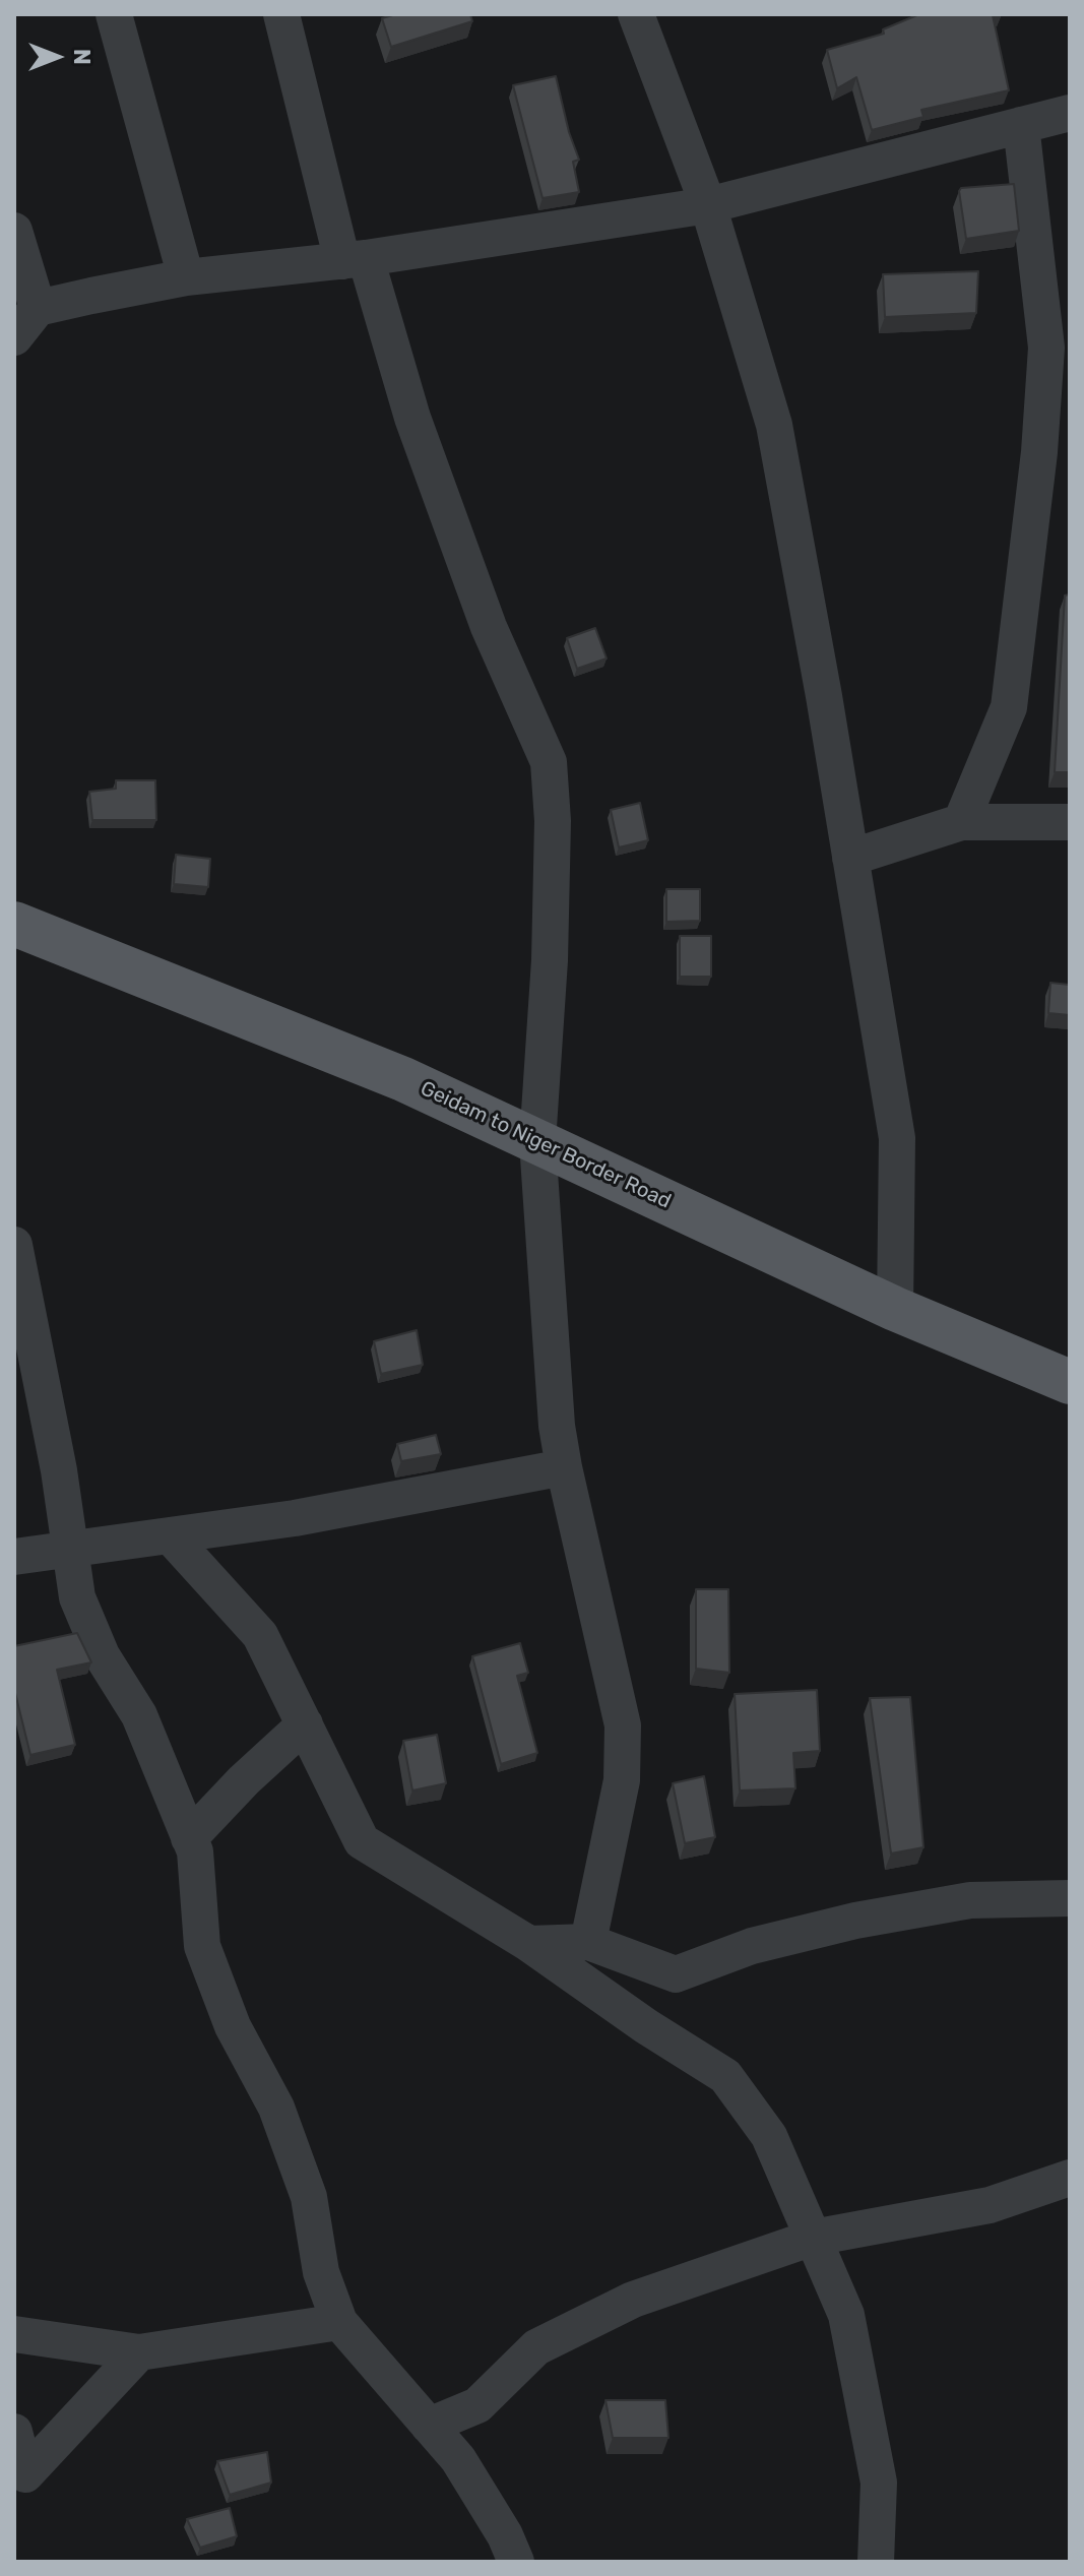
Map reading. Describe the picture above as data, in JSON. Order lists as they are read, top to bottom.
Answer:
{
  "streets": {
    "main road": ["Geidam to Niger Border Road"]
  },
  "north": "right"
}
